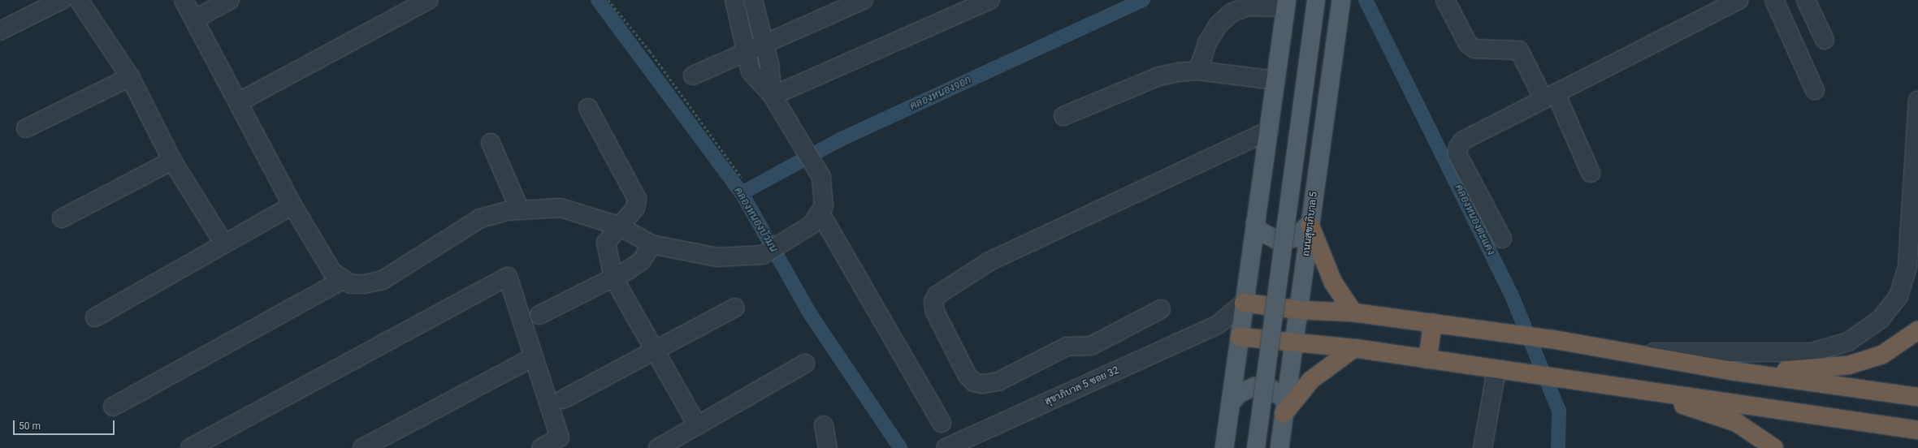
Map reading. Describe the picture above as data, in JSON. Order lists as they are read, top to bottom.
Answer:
{
  "streets": {
    "main road": ["ถนนสุขาภิบาล 5"],
    "street": ["สุขาภิบาล 5 ซอย 32"]
  },
  "water": ["คลองหนองจอก", "คลองหนองบัวมน", "คลองหนองตะแคง"],
  "scale_bar": "50 m"
}
